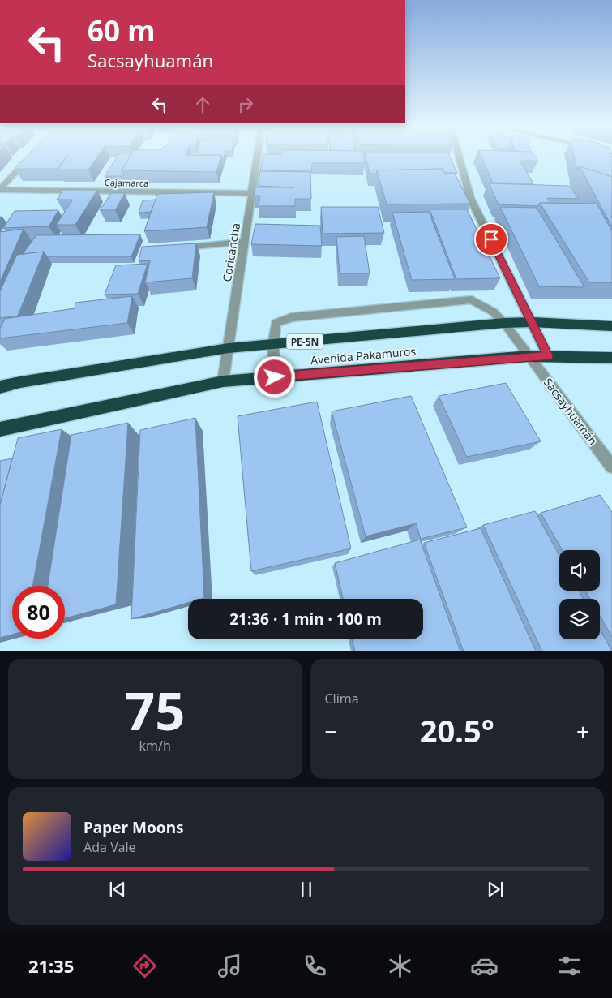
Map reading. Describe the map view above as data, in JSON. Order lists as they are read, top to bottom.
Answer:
{
  "streets": {
    "highway": ["PE-5N", "Avenida Pakamuros"],
    "street": ["Cajamarca", "Coricancha", "Sacsayhuamán"]
  },
  "crossings": [
    ["Cajamarca", "Coricancha"],
    ["Coricancha", "Avenida Pakamuros"],
    ["Avenida Pakamuros", "Sacsayhuamán"]
  ],
  "page": {
    "turn": ["60 m", "Sacsayhuamán"],
    "limit": "80",
    "trip": "21:36 · 1 min · 100 m",
    "tile": [
      ["75", "km/h"],
      "Clima"
    ],
    "heat": ["−", "20.5°", "+"],
    "song": ["Paper Moons", "Ada Vale"],
    "tabs": "21:35"
  }
}
